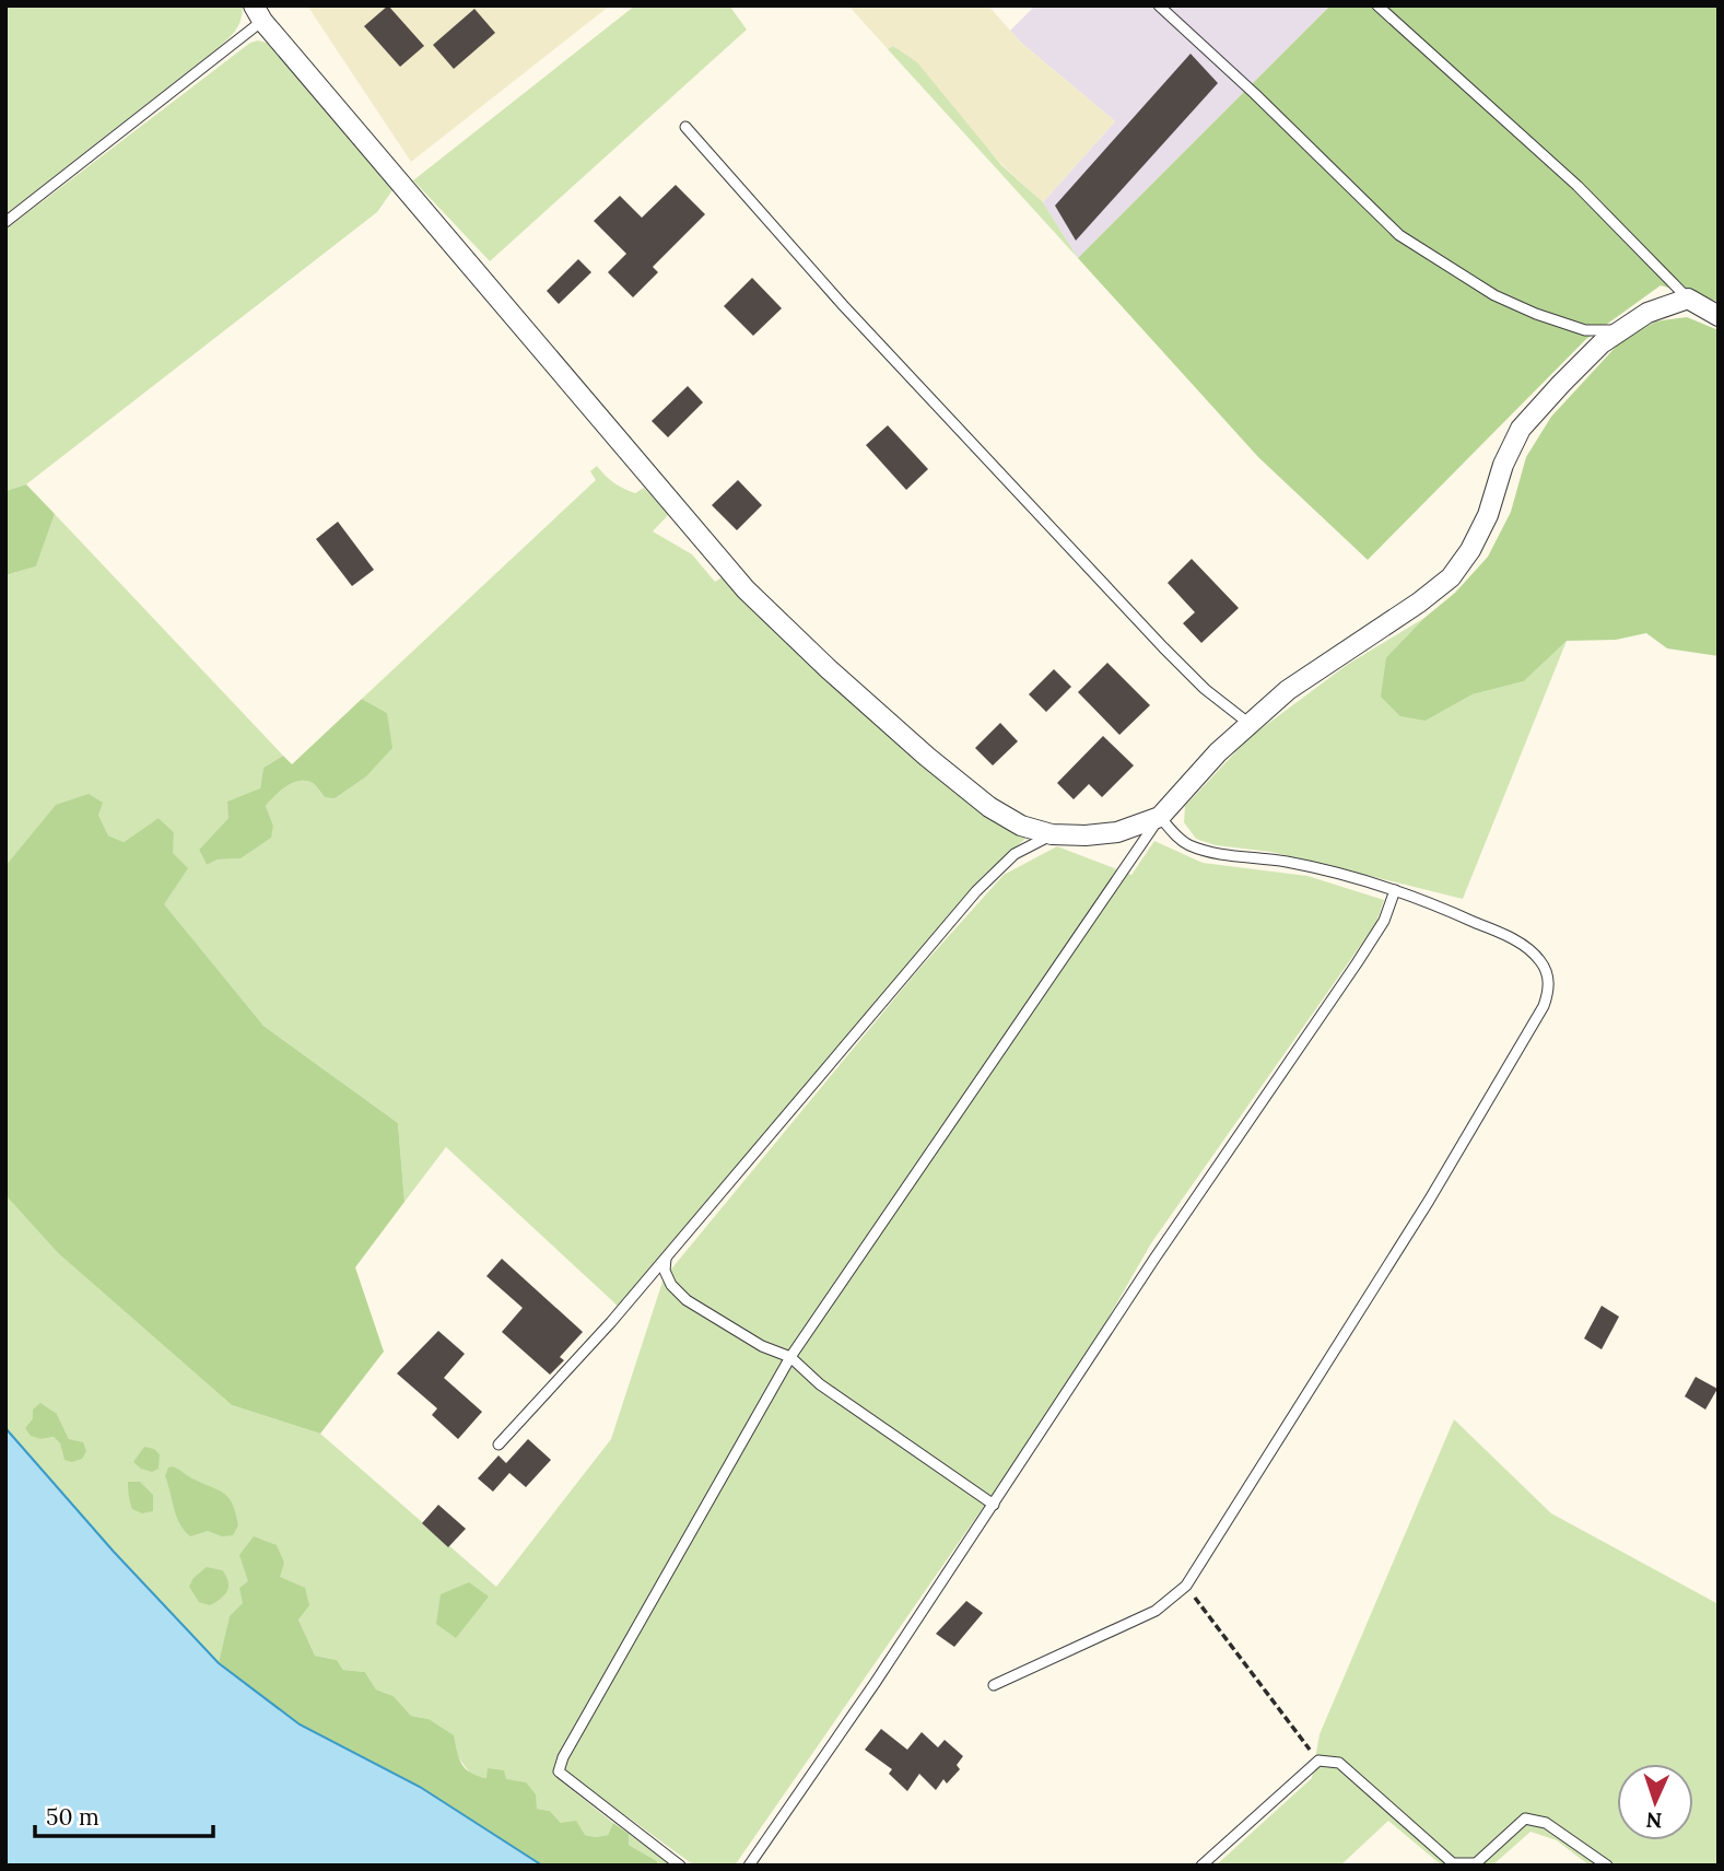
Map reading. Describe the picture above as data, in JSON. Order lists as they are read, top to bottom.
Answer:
{
  "scale_bar": "50 m",
  "north": "bottom"
}
